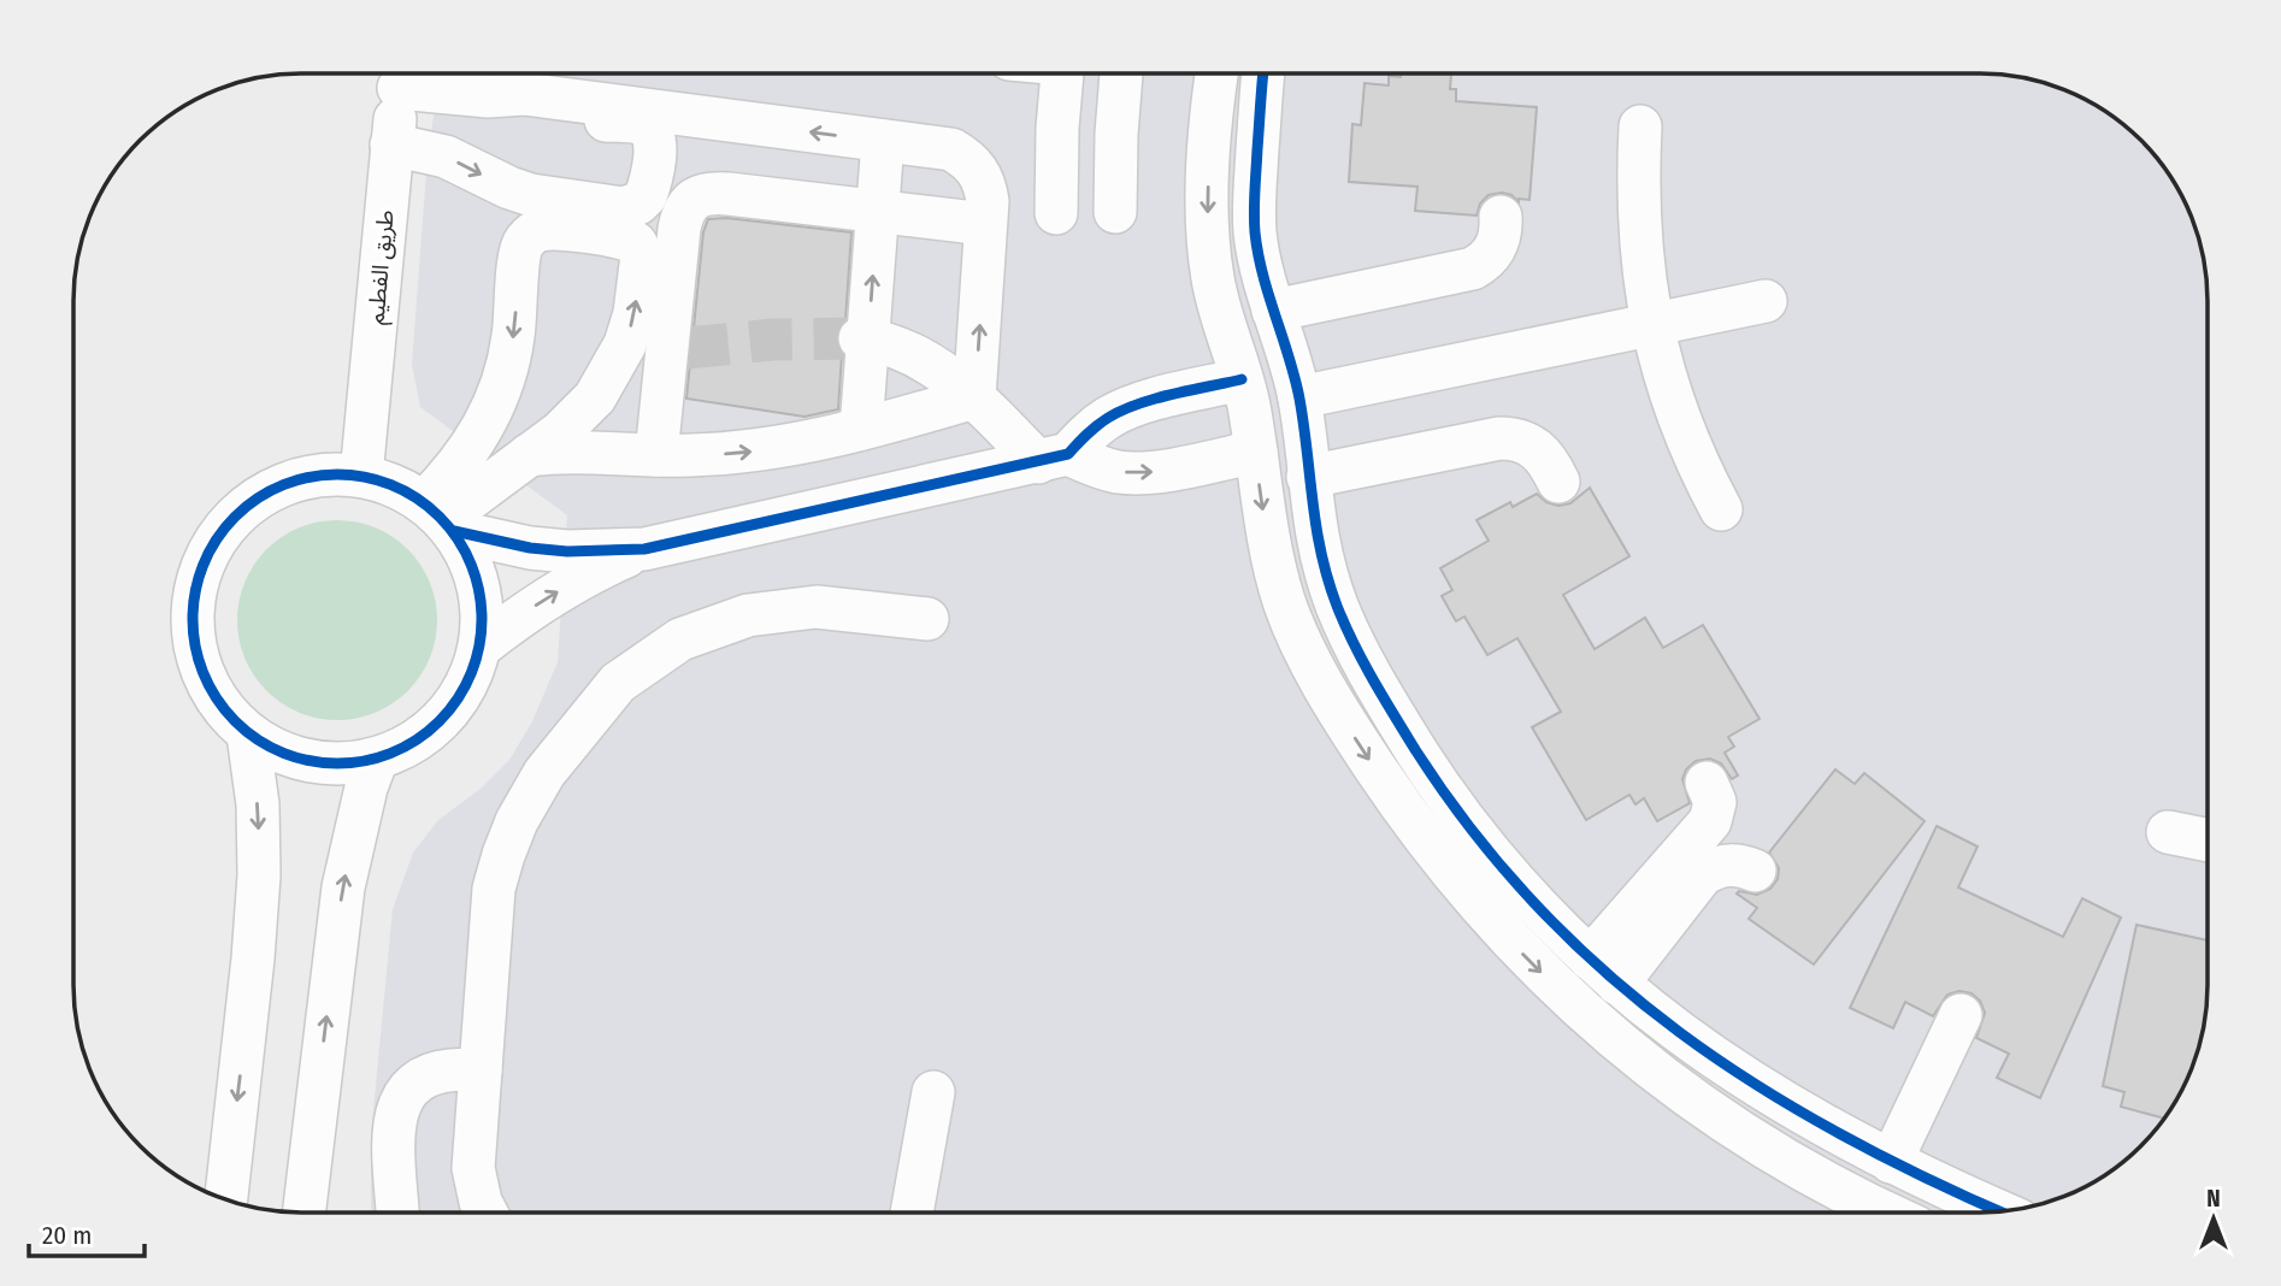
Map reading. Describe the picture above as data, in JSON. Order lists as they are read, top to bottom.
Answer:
{
  "streets": {
    "street": ["طريق الفطيم"]
  },
  "scale_bar": "20 m",
  "north": "top"
}
